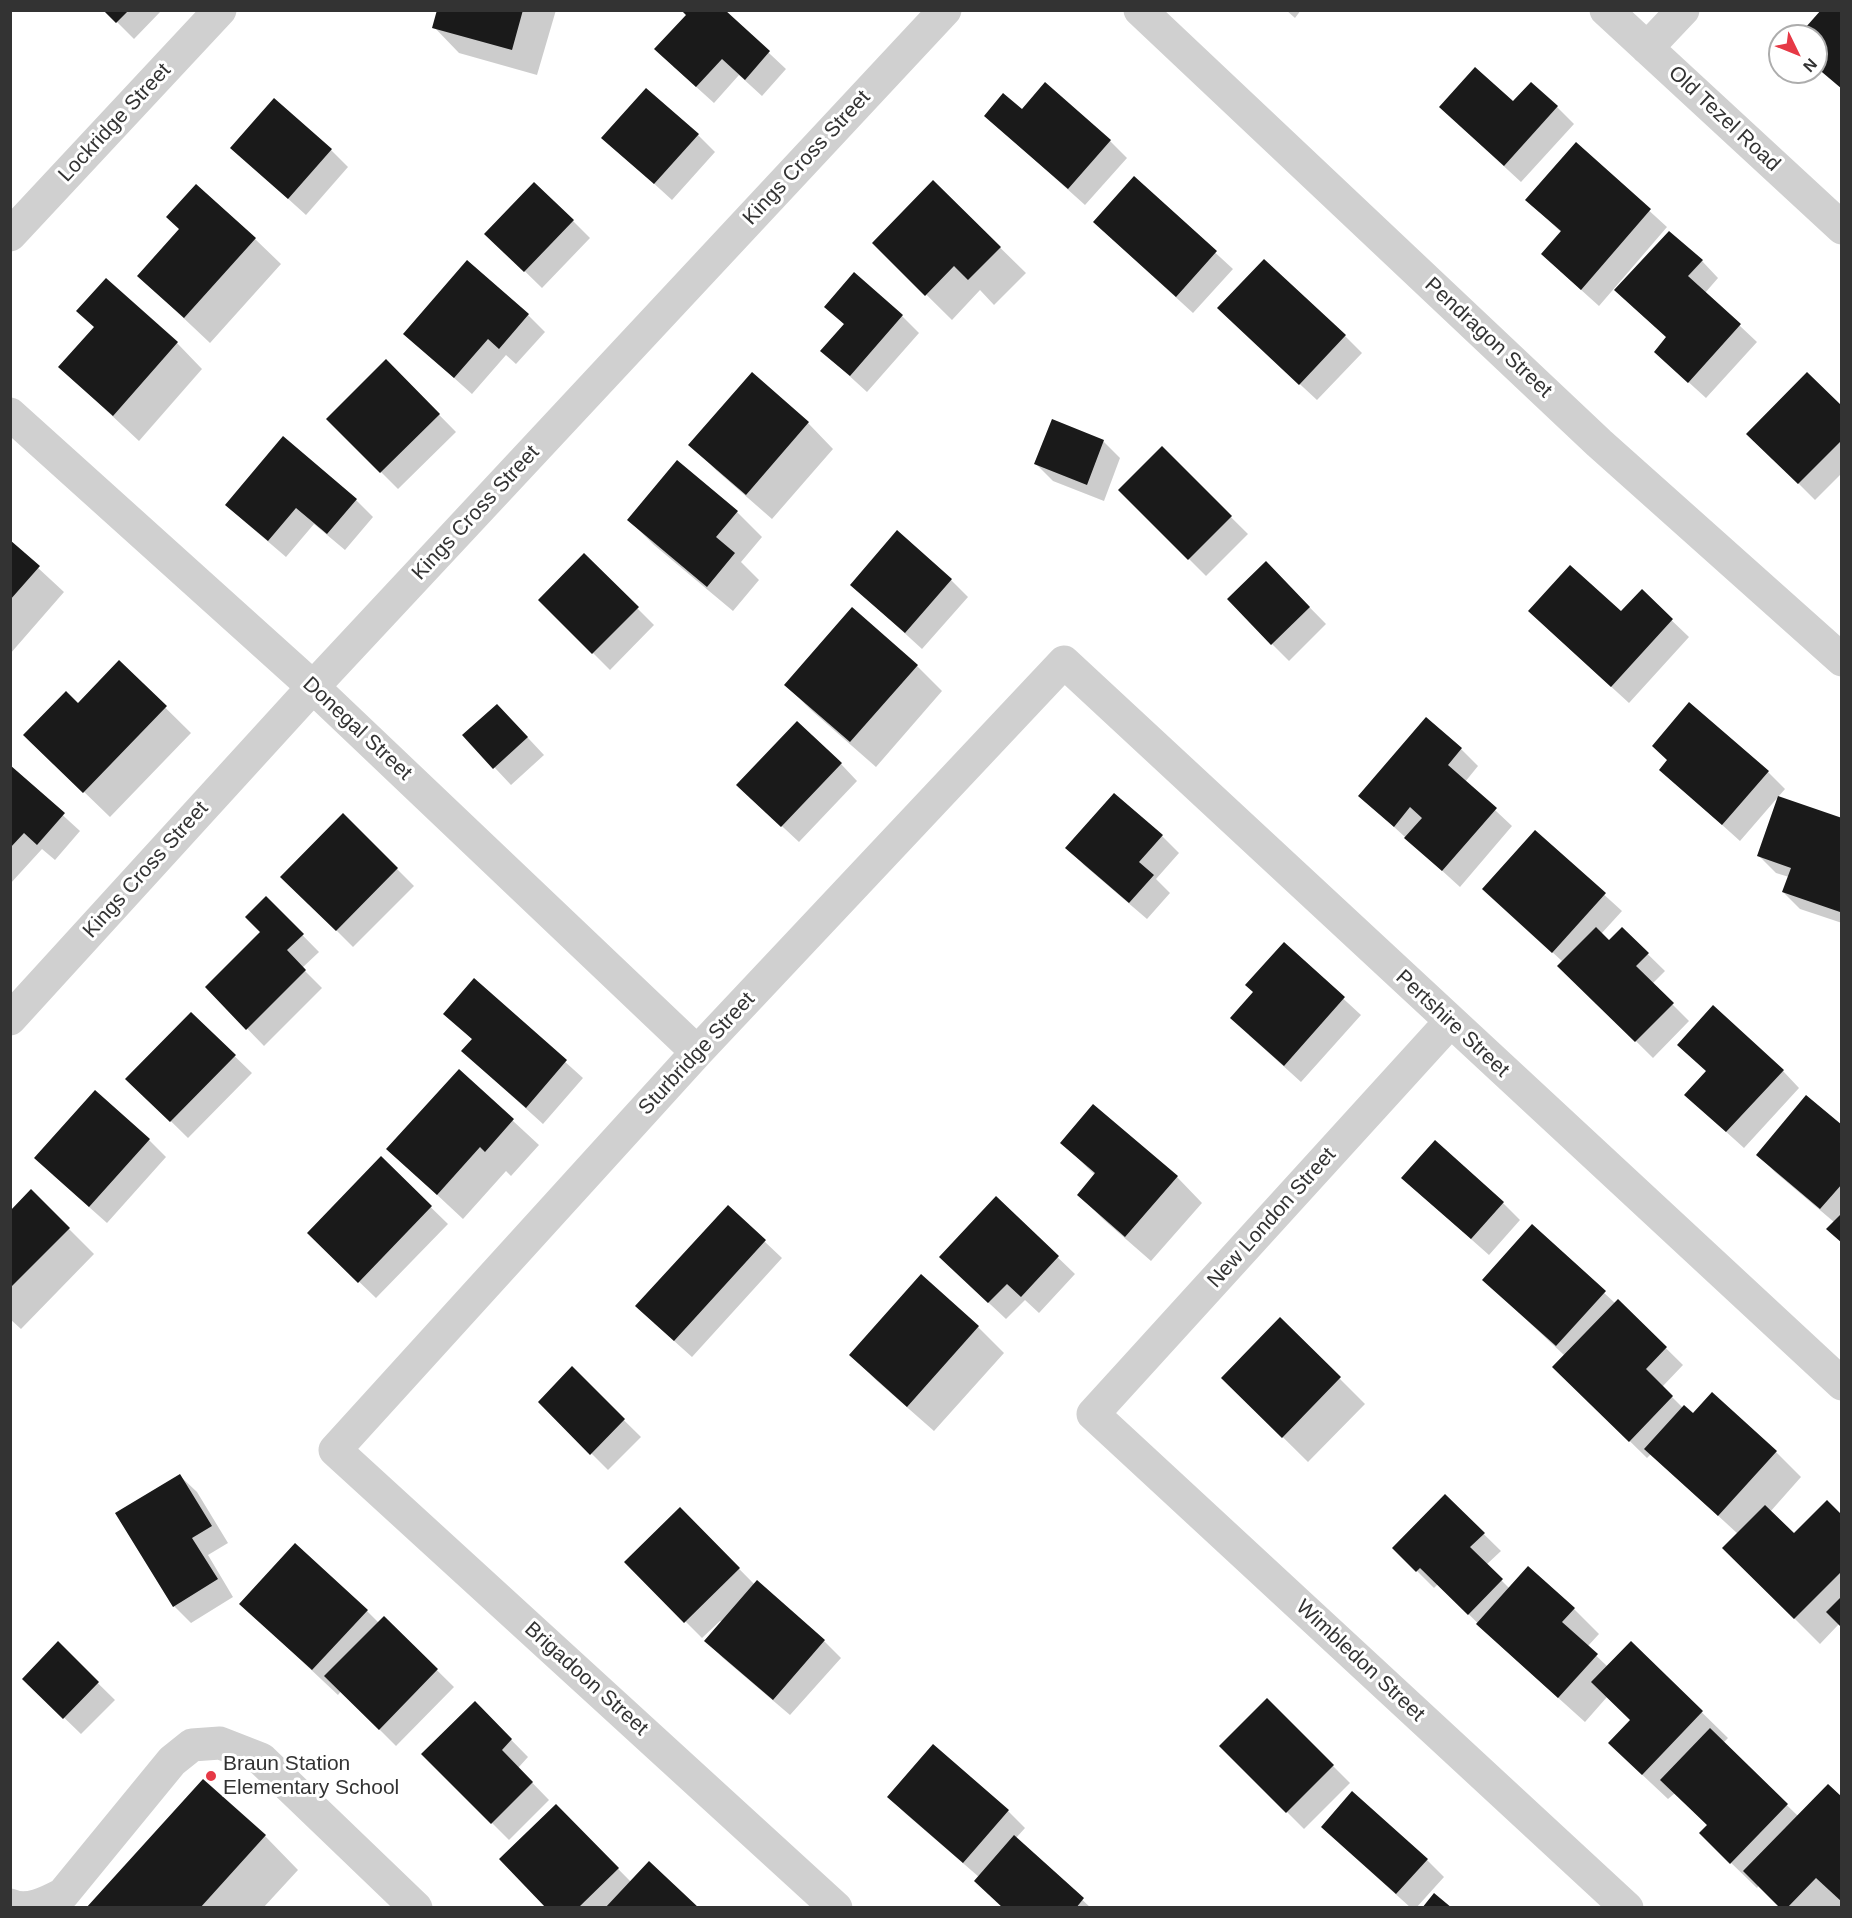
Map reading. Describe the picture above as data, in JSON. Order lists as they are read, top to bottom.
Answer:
{
  "streets": {
    "street": [
      "Old Tezel Road",
      "Lockridge Street",
      "Kings Cross Street",
      "Pendragon Street",
      "Donegal Street",
      "Pertshire Street",
      "Sturbridge Street",
      "New London Street",
      "Wimbledon Street",
      "Brigadoon Street"
    ]
  },
  "crossings": [
    ["Kings Cross Street", "Donegal Street"],
    ["Donegal Street", "Sturbridge Street"],
    ["Pertshire Street", "Sturbridge Street"],
    ["Pertshire Street", "New London Street"],
    ["Sturbridge Street", "Brigadoon Street"],
    ["New London Street", "Wimbledon Street"]
  ],
  "places": ["Braun Station Elementary School"],
  "north": "bottom right"
}
